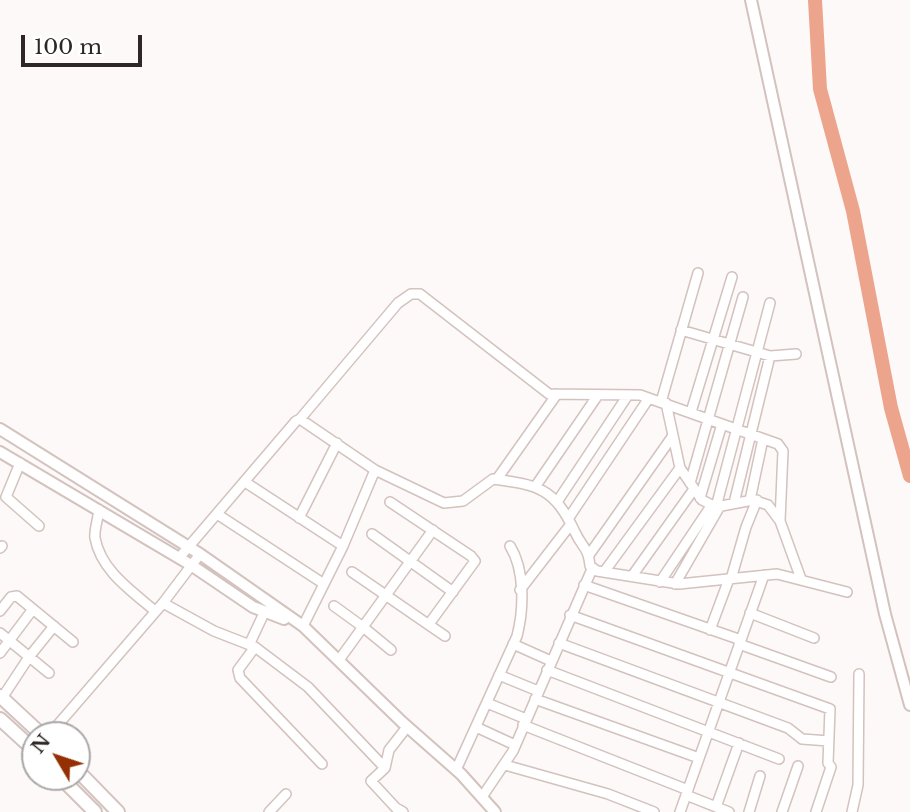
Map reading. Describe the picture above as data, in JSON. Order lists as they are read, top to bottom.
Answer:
{
  "scale_bar": "100 m",
  "north": "top left"
}
